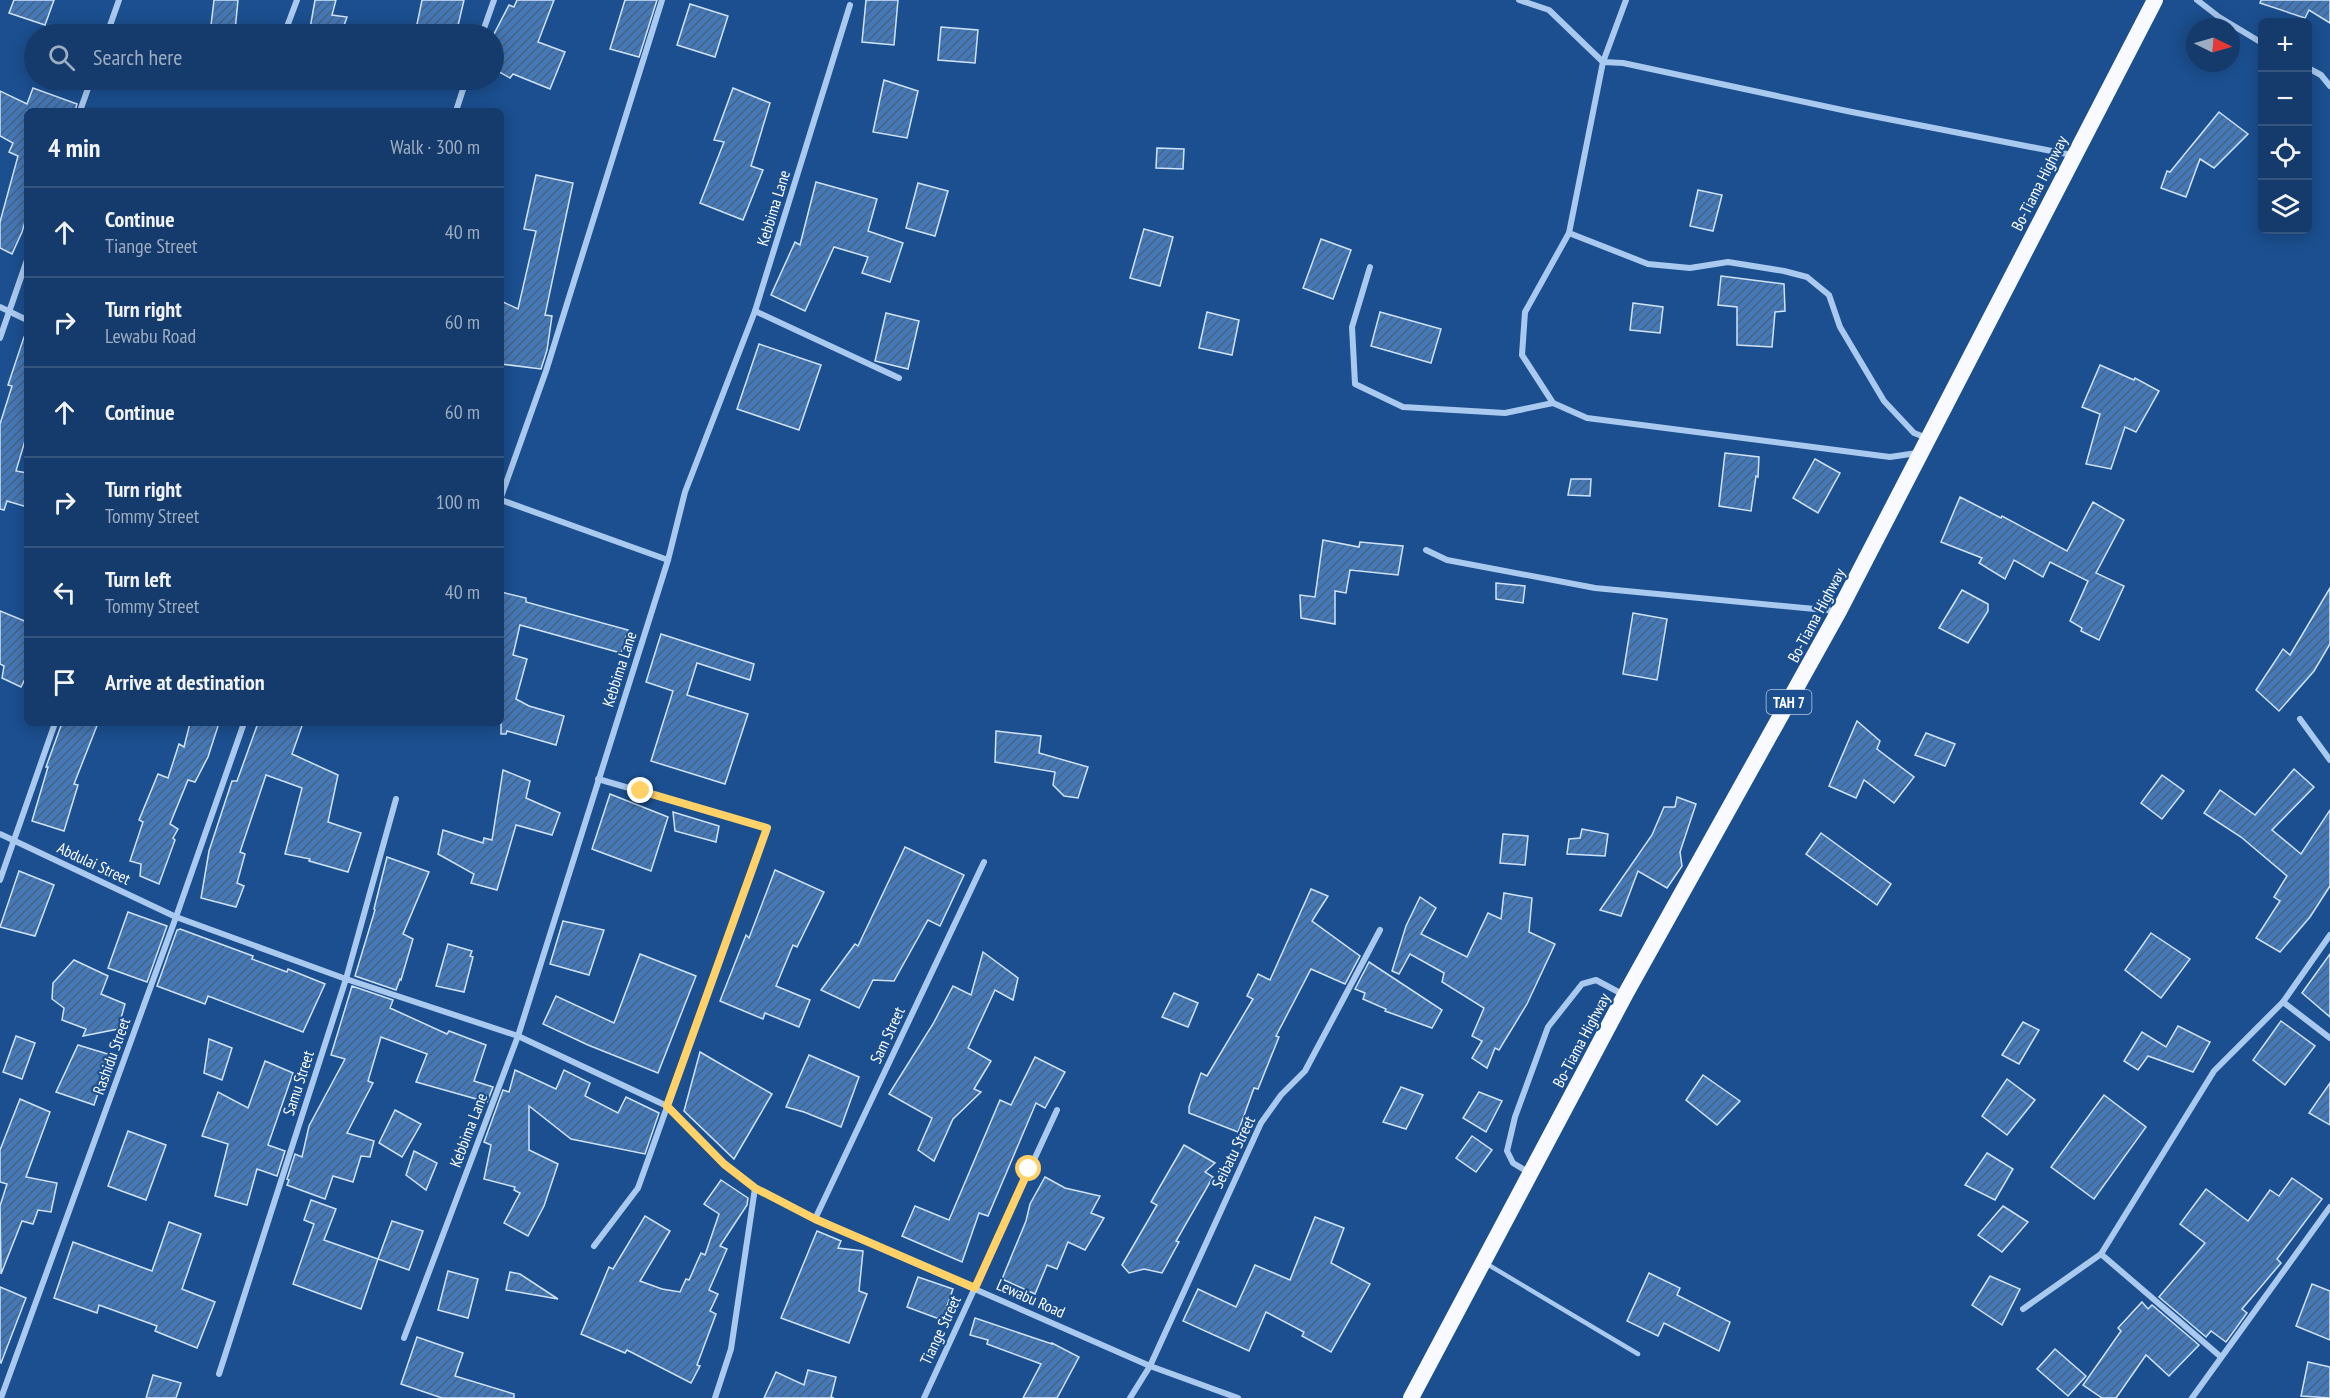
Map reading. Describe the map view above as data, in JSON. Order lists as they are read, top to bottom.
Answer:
{
  "streets": {
    "highway": ["Bo-Tiama Highway", "TAH 7"],
    "street": [
      "Kebbima Lane",
      "Abdulai Street",
      "Sam Street",
      "Rashidu Street",
      "Samu Street",
      "Seibatu Street",
      "Lewabu Road",
      "Tiange Street"
    ]
  },
  "crossings": [
    ["Kebbima Lane", "Abdulai Street"],
    ["Abdulai Street", "Rashidu Street"],
    ["Abdulai Street", "Samu Street"],
    ["Abdulai Street", "Lewabu Road"],
    ["Sam Street", "Lewabu Road"],
    ["Seibatu Street", "Lewabu Road"],
    ["Lewabu Road", "Tiange Street"]
  ],
  "north": "right",
  "page": {
    "map_buttons": ["+", "−"],
    "search": "Search here",
    "heading": ["4 min", "Walk · 300 m"],
    "list": [
      ["Continue", "Tiange Street", "40 m"],
      ["Turn right", "Lewabu Road", "60 m"],
      ["Continue", "60 m"],
      ["Turn right", "Tommy Street", "100 m"],
      ["Turn left", "Tommy Street", "40 m"],
      "Arrive at destination"
    ]
  }
}
